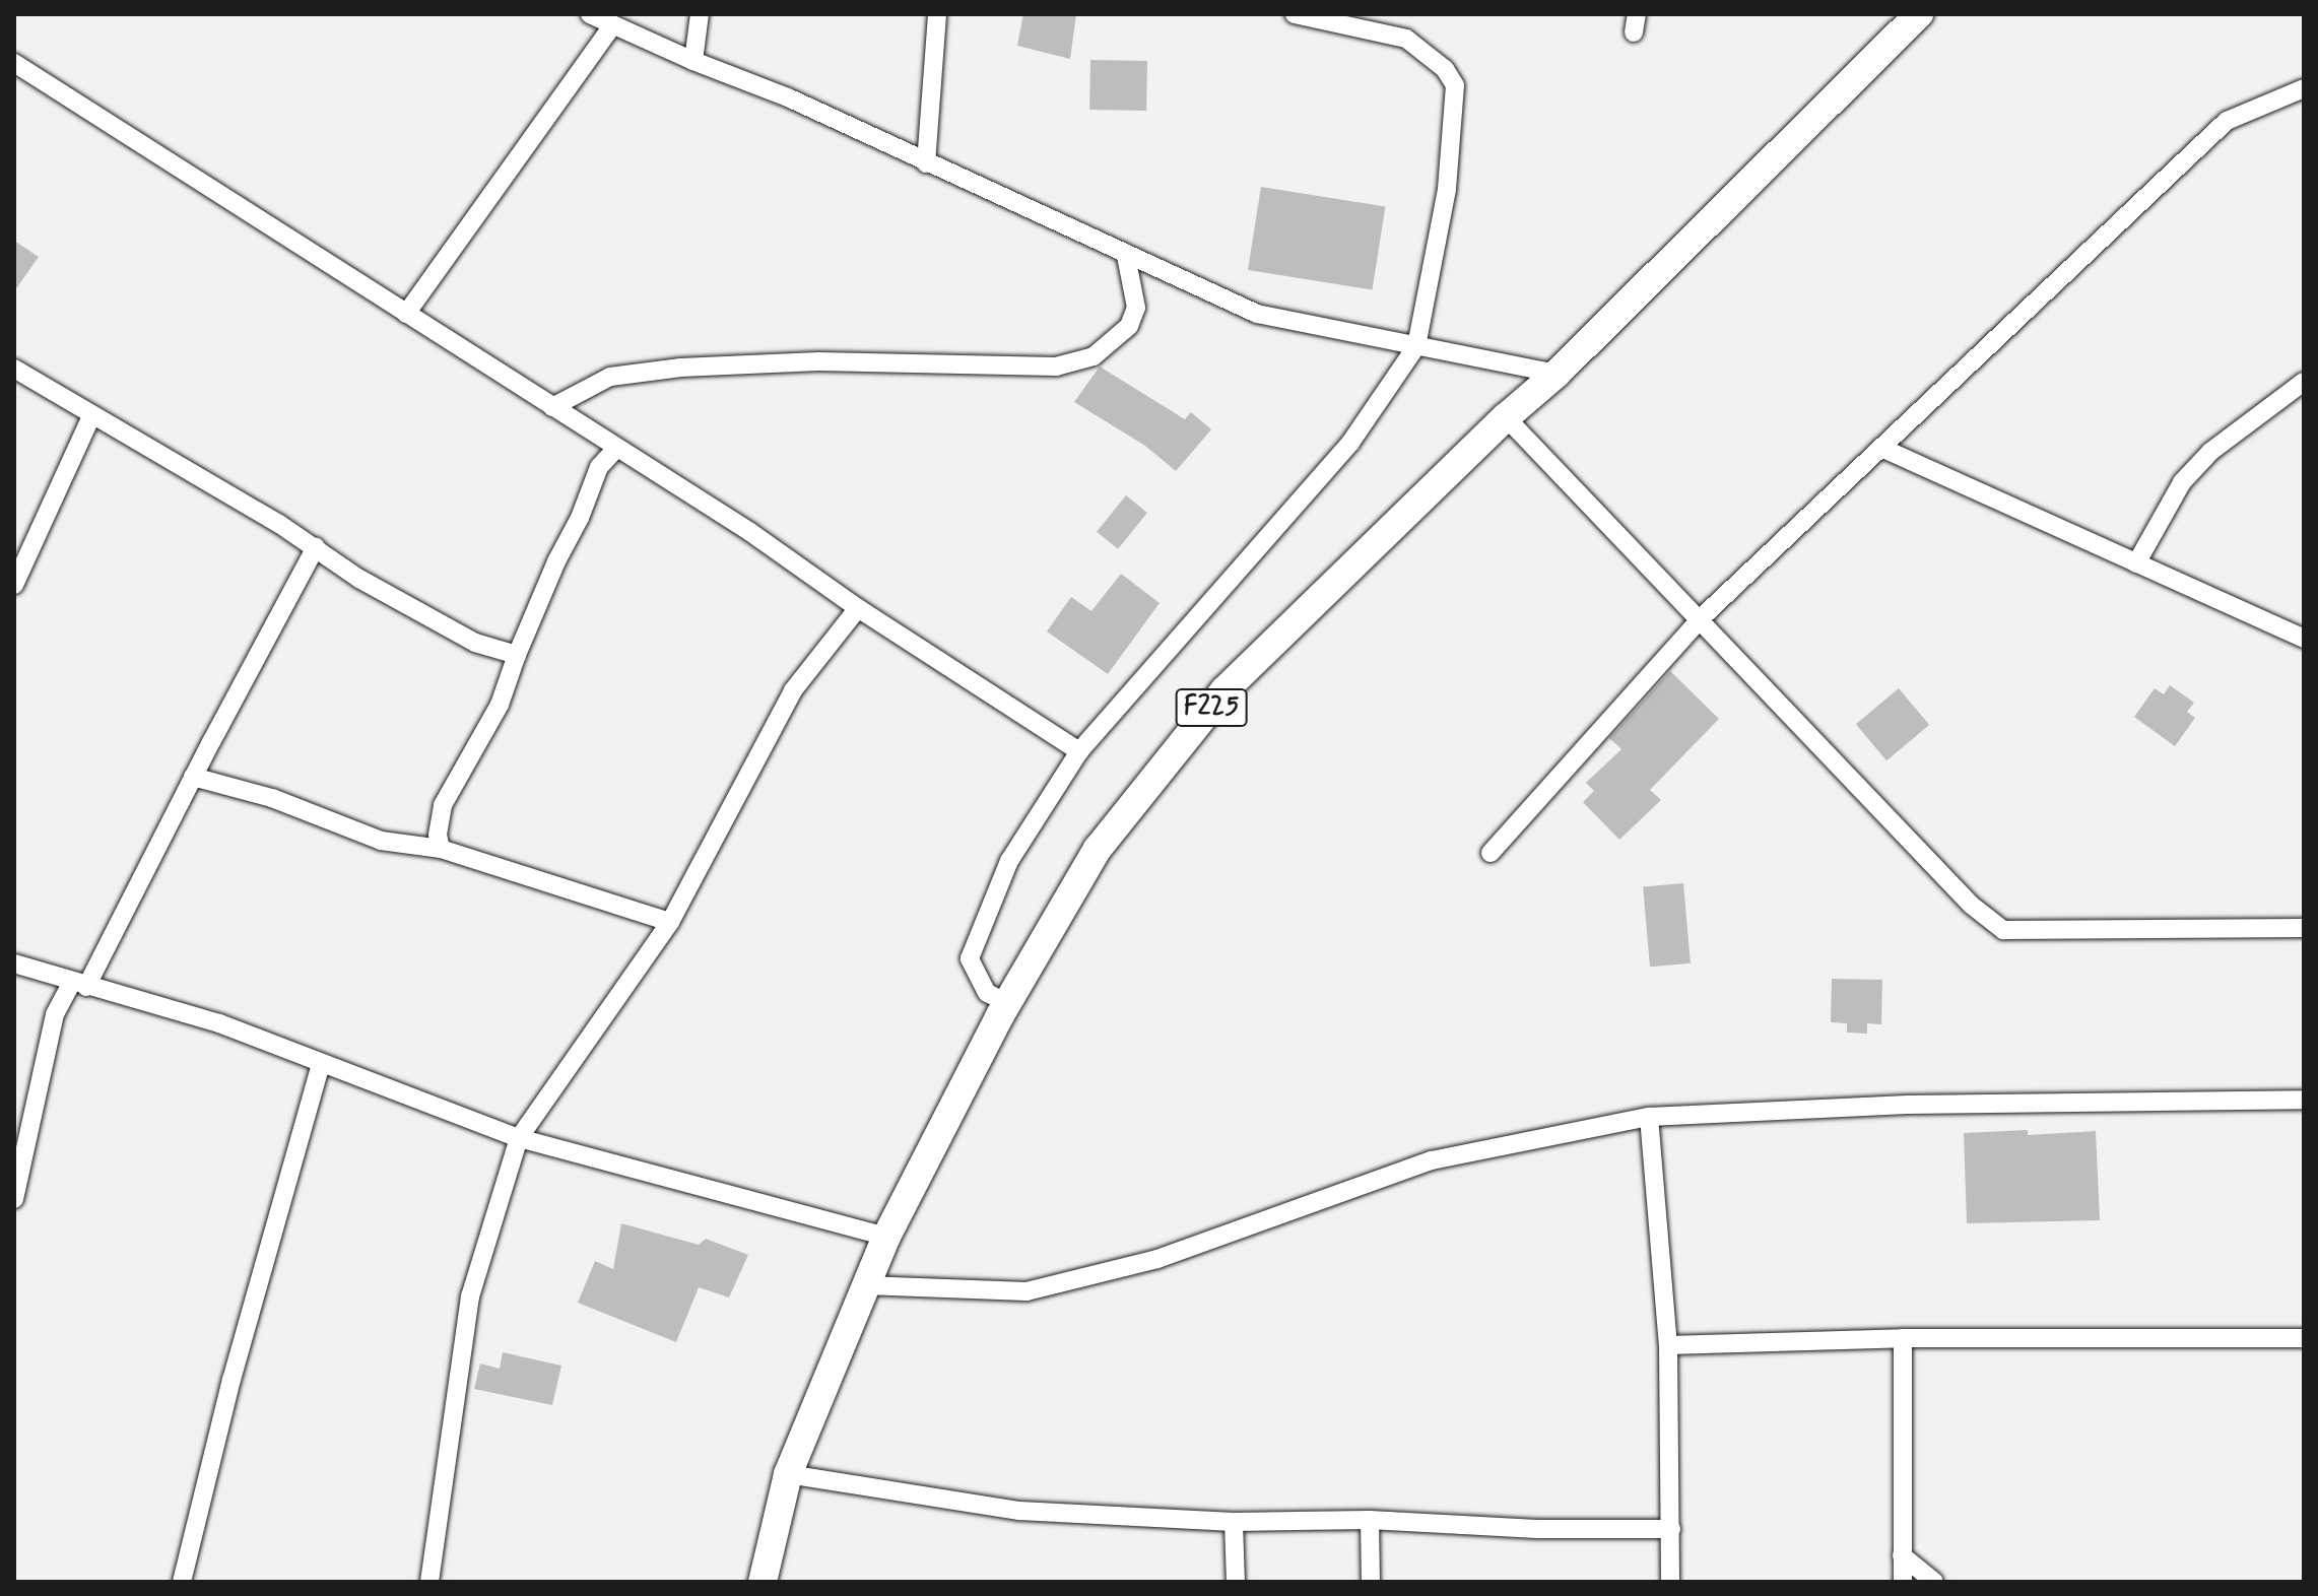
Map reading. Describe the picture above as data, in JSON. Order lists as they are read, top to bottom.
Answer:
{
  "streets": {
    "main road": ["F225"]
  }
}
